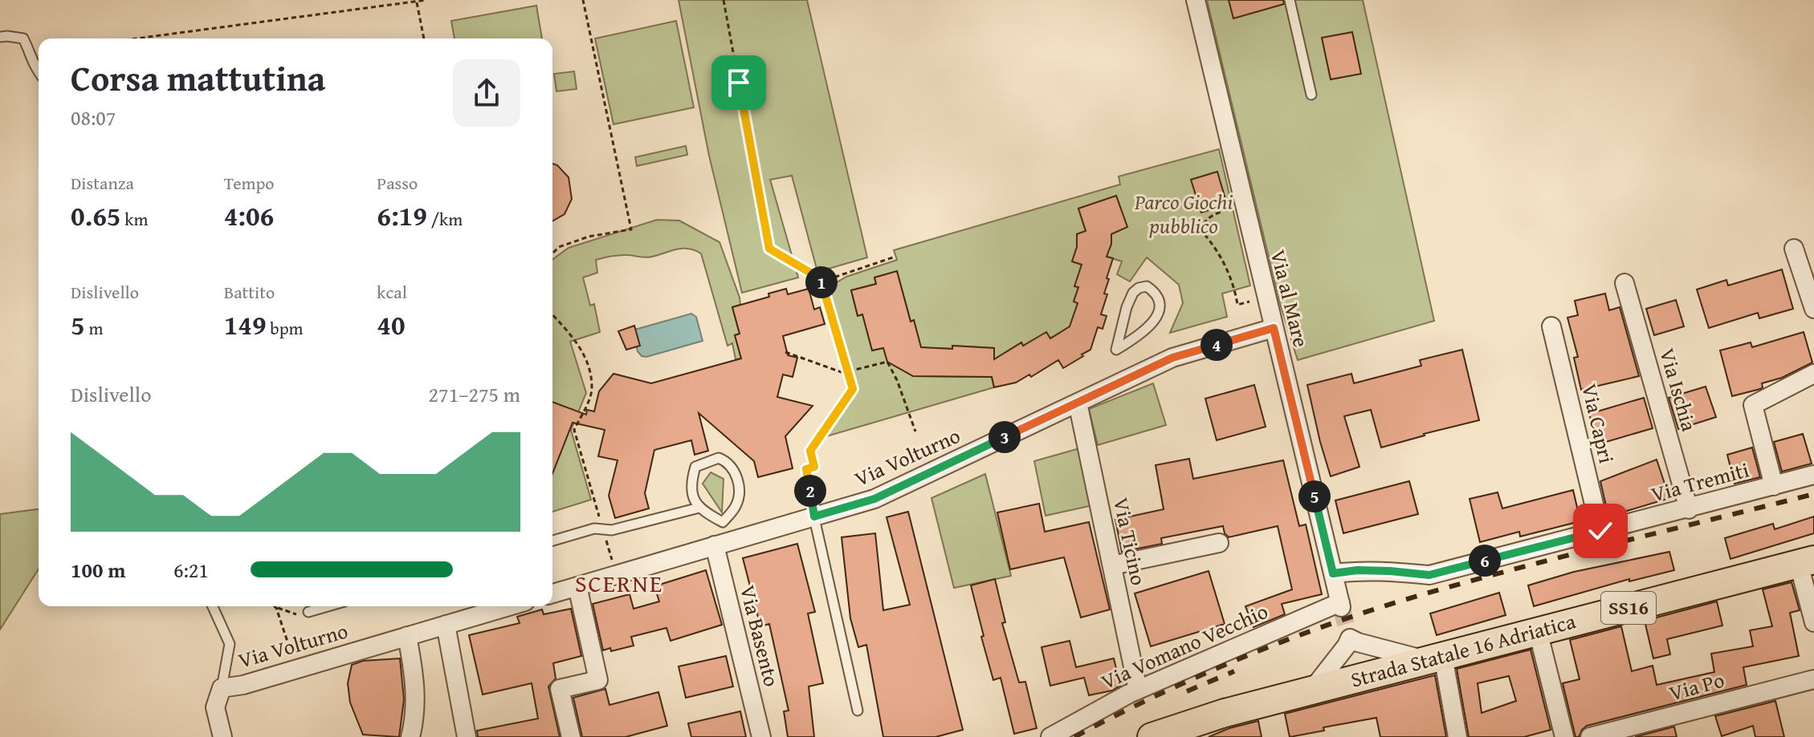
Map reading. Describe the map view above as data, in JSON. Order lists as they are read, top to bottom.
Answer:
{
  "streets": {
    "main road": ["SS16", "Strada Statale 16 Adriatica"],
    "street": [
      "Via al Mare",
      "Via Ischia",
      "Via Capri",
      "Via Volturno",
      "Via Tremiti",
      "Via Ticino",
      "Via Basento",
      "Via Vomano Vecchio",
      "Via Po"
    ]
  },
  "crossings": [
    ["Via al Mare", "Via Volturno"],
    ["Via al Mare", "Via Tremiti"],
    ["Via al Mare", "Via Vomano Vecchio"],
    ["Via Ischia", "Via Tremiti"],
    ["Via Capri", "Via Tremiti"],
    ["Via Volturno", "Via Ticino"],
    ["Via Volturno", "Via Basento"],
    ["Via Ticino", "Via Vomano Vecchio"]
  ],
  "districts": ["SCERNE"],
  "parks": ["Parco Giochi pubblico"],
  "page": {
    "heading": ["Corsa mattutina", "08:07"],
    "stats": [
      ["Distanza", "0.65 km"],
      ["Tempo", "4:06"],
      ["Passo", "6:19 /km"],
      ["Dislivello", "5 m"],
      ["Battito", "149 bpm"],
      ["kcal", "40"]
    ],
    "pins": [
      "1",
      "4",
      "3",
      "2",
      "5",
      "6"
    ],
    "chart": ["Dislivello", "271–275 m"],
    "list": [
      {
        "name": "100 m",
        "note": "6:21"
      }
    ]
  }
}
